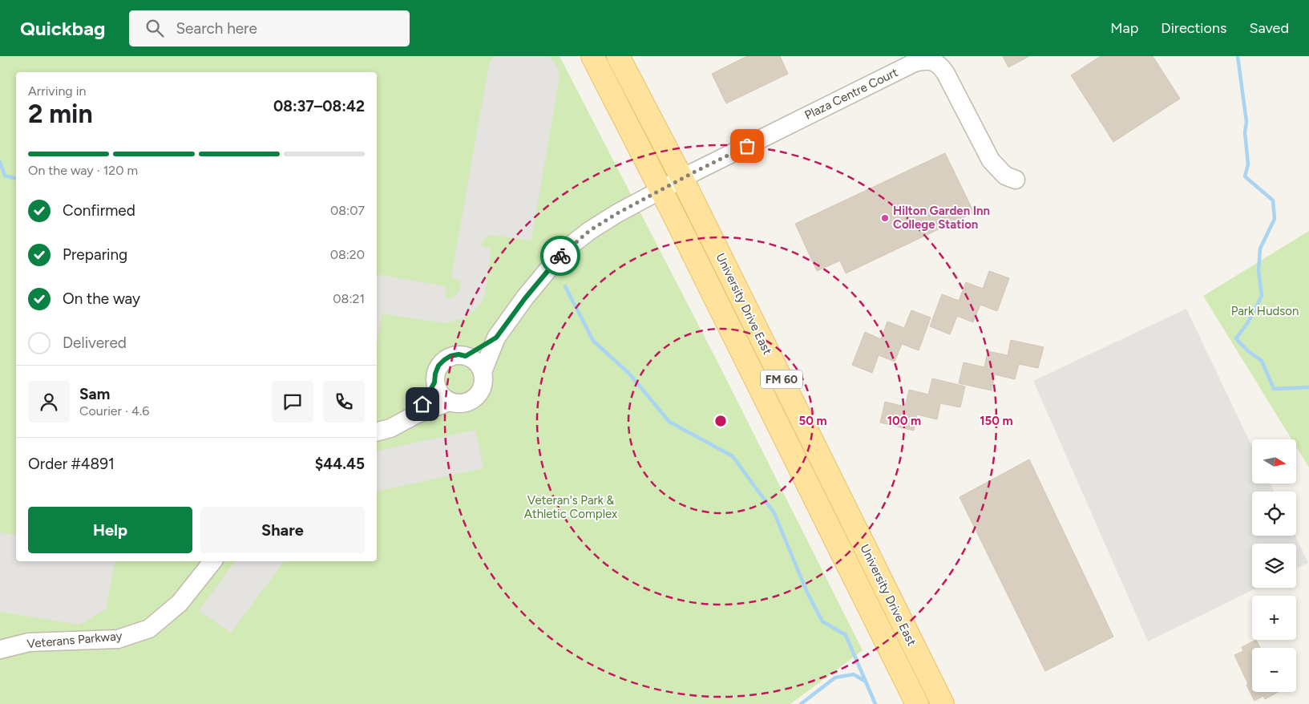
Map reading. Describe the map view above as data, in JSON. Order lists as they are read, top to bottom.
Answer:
{
  "streets": {
    "main road": ["University Drive East", "FM 60"],
    "street": ["Plaza Centre Court", "Veterans Parkway"]
  },
  "crossings": [
    ["Plaza Centre Court", "University Drive East"]
  ],
  "parks": ["Park Hudson", "Veteran's Park & Athletic Complex"],
  "places": ["Hilton Garden Inn College Station"],
  "north": "right",
  "page": {
    "header": "Quickbag",
    "search": "Search here",
    "nav": ["Map", "Directions", "Saved"],
    "heading": ["2 min", "Arriving in", "08:37–08:42"],
    "panel": [
      "Sam",
      "Courier · 4.6",
      "Order #4891",
      "$44.45"
    ],
    "bar": "On the way · 120 m",
    "list": [
      ["Confirmed", "08:07"],
      ["Preparing", "08:20"],
      ["On the way", "08:21"],
      "Delivered"
    ],
    "map_buttons": ["+", "−"],
    "buttons": ["Help", "Share"]
  },
  "rings": ["50 m", "100 m", "150 m"]
}
